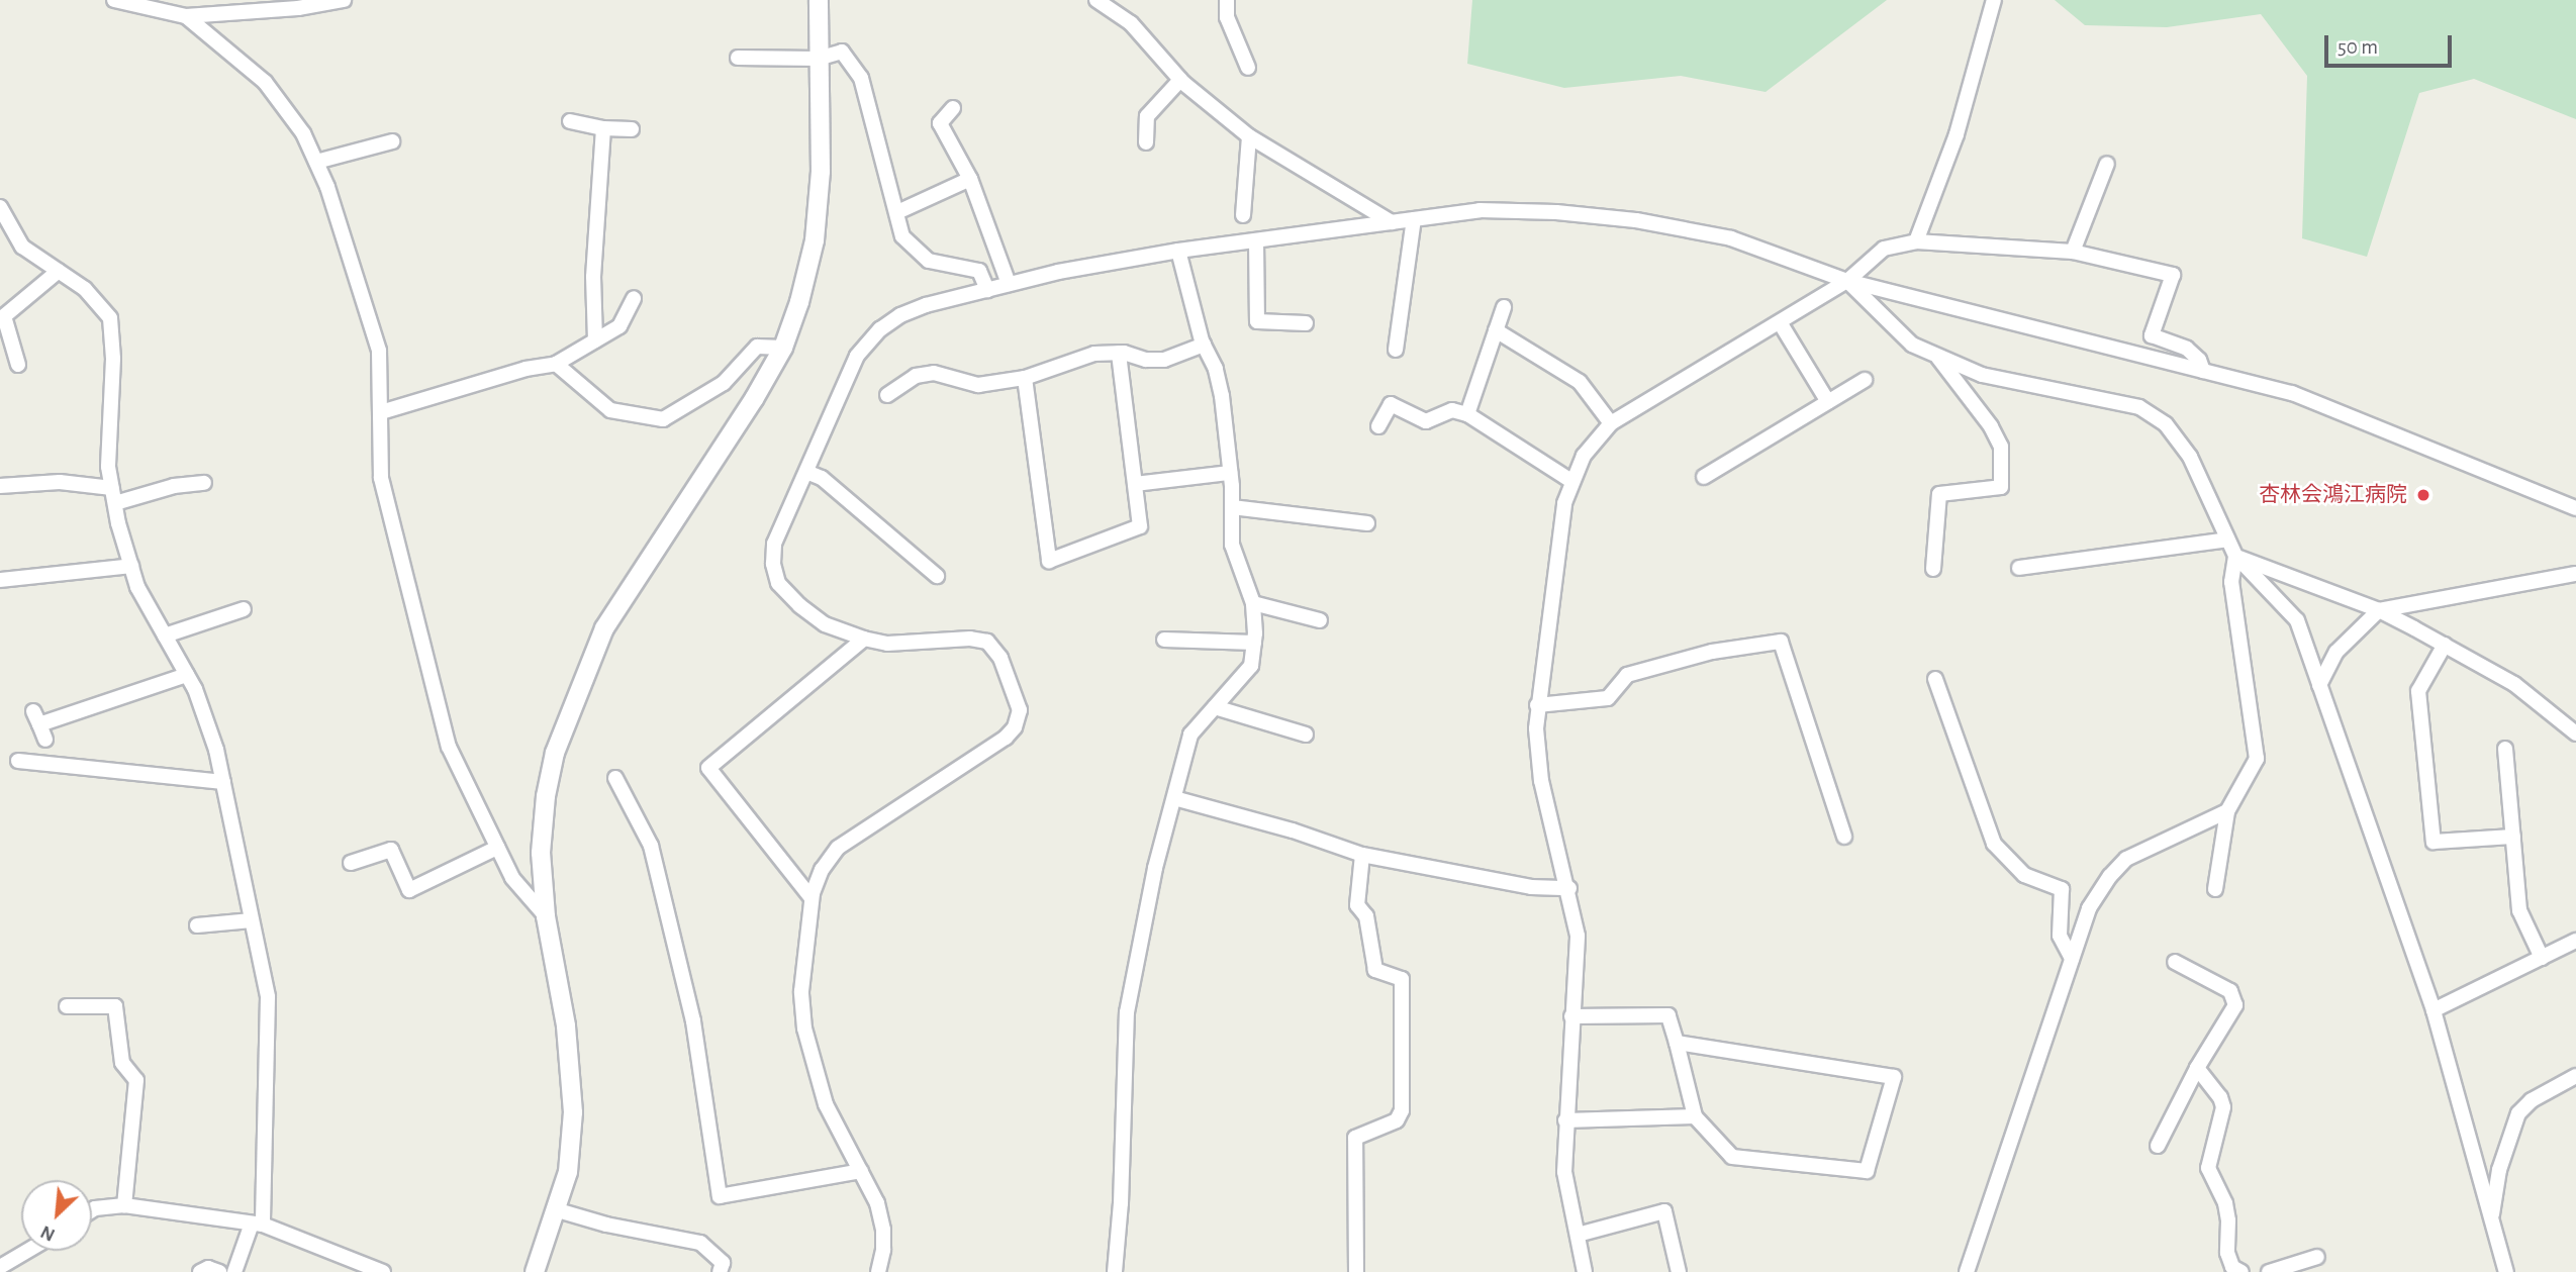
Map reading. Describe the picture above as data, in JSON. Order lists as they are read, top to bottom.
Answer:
{
  "places": ["杏林会鴻江病院"],
  "scale_bar": "50 m",
  "north": "bottom left"
}
